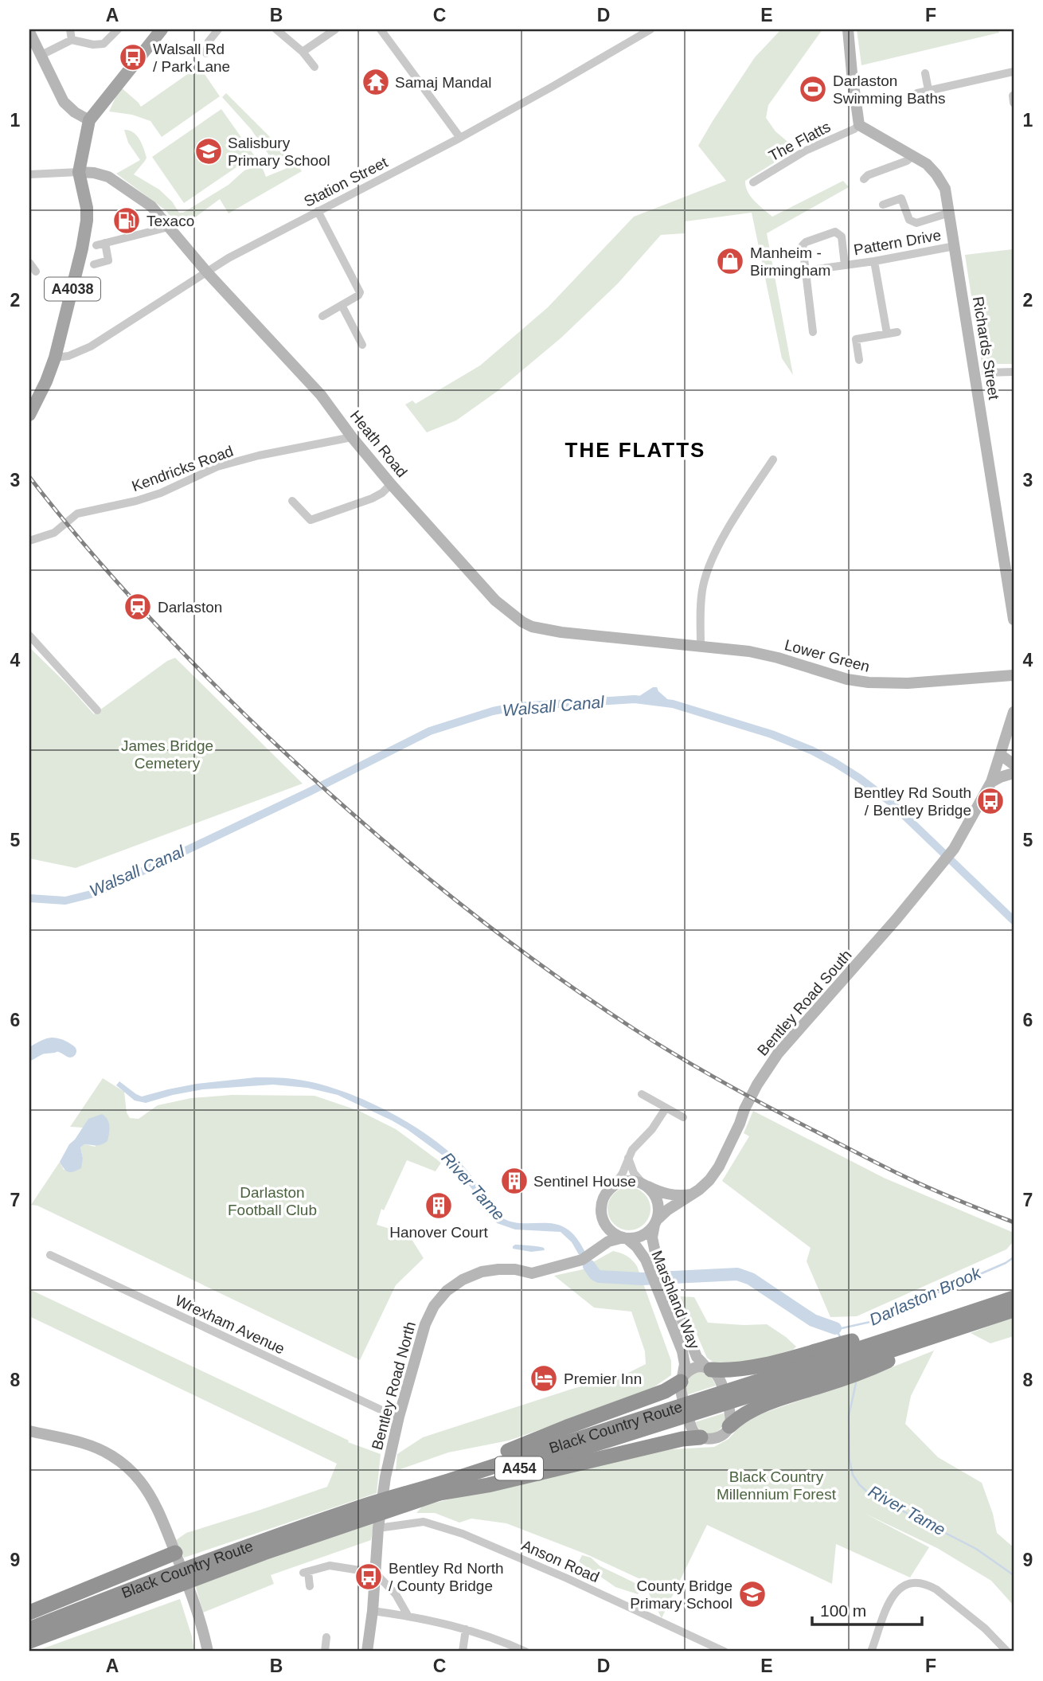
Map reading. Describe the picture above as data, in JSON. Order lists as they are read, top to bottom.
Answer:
{
  "streets": {
    "highway": ["Black Country Route", "A454"],
    "main road": ["A4038"],
    "street": [
      "The Flatts",
      "Station Street",
      "Pattern Drive",
      "Richards Street",
      "Heath Road",
      "Kendricks Road",
      "Lower Green",
      "Bentley Road South",
      "Marshland Way",
      "Wrexham Avenue",
      "Bentley Road North",
      "Anson Road"
    ]
  },
  "crossings": [
    ["The Flatts", "Richards Street"],
    ["Station Street", "A4038"],
    ["Station Street", "Heath Road"],
    ["Pattern Drive", "Richards Street"],
    ["A4038", "Heath Road"],
    ["Heath Road", "Kendricks Road"],
    ["Heath Road", "Lower Green"],
    ["Bentley Road South", "Marshland Way"],
    ["Bentley Road South", "Bentley Road North"],
    ["Marshland Way", "Bentley Road North"],
    ["Wrexham Avenue", "Bentley Road North"],
    ["Bentley Road North", "Anson Road"]
  ],
  "districts": ["THE FLATTS"],
  "water": ["Walsall Canal", "River Tame", "Darlaston Brook"],
  "parks": ["James Bridge Cemetery", "Darlaston Football Club", "Black Country Millennium Forest"],
  "places": {
    "bus stop": ["Walsall Rd / Park Lane", "Bentley Rd South / Bentley Bridge", "Bentley Rd North / County Bridge"],
    "temple": ["Samaj Mandal"],
    "sports": ["Darlaston Swimming Baths"],
    "school or university": ["Salisbury Primary School", "County Bridge Primary School"],
    "fuel station": ["Texaco"],
    "shop": ["Manheim - Birmingham"],
    "station": ["Darlaston"],
    "building": ["Sentinel House", "Hanover Court"],
    "hotel": ["Premier Inn"]
  },
  "scale_bar": "100 m",
  "grid": {
    "columns": [
      "A",
      "B",
      "C",
      "D",
      "E",
      "F"
    ],
    "rows": [
      "1",
      "2",
      "3",
      "4",
      "5",
      "6",
      "7",
      "8",
      "9"
    ]
  }
}
